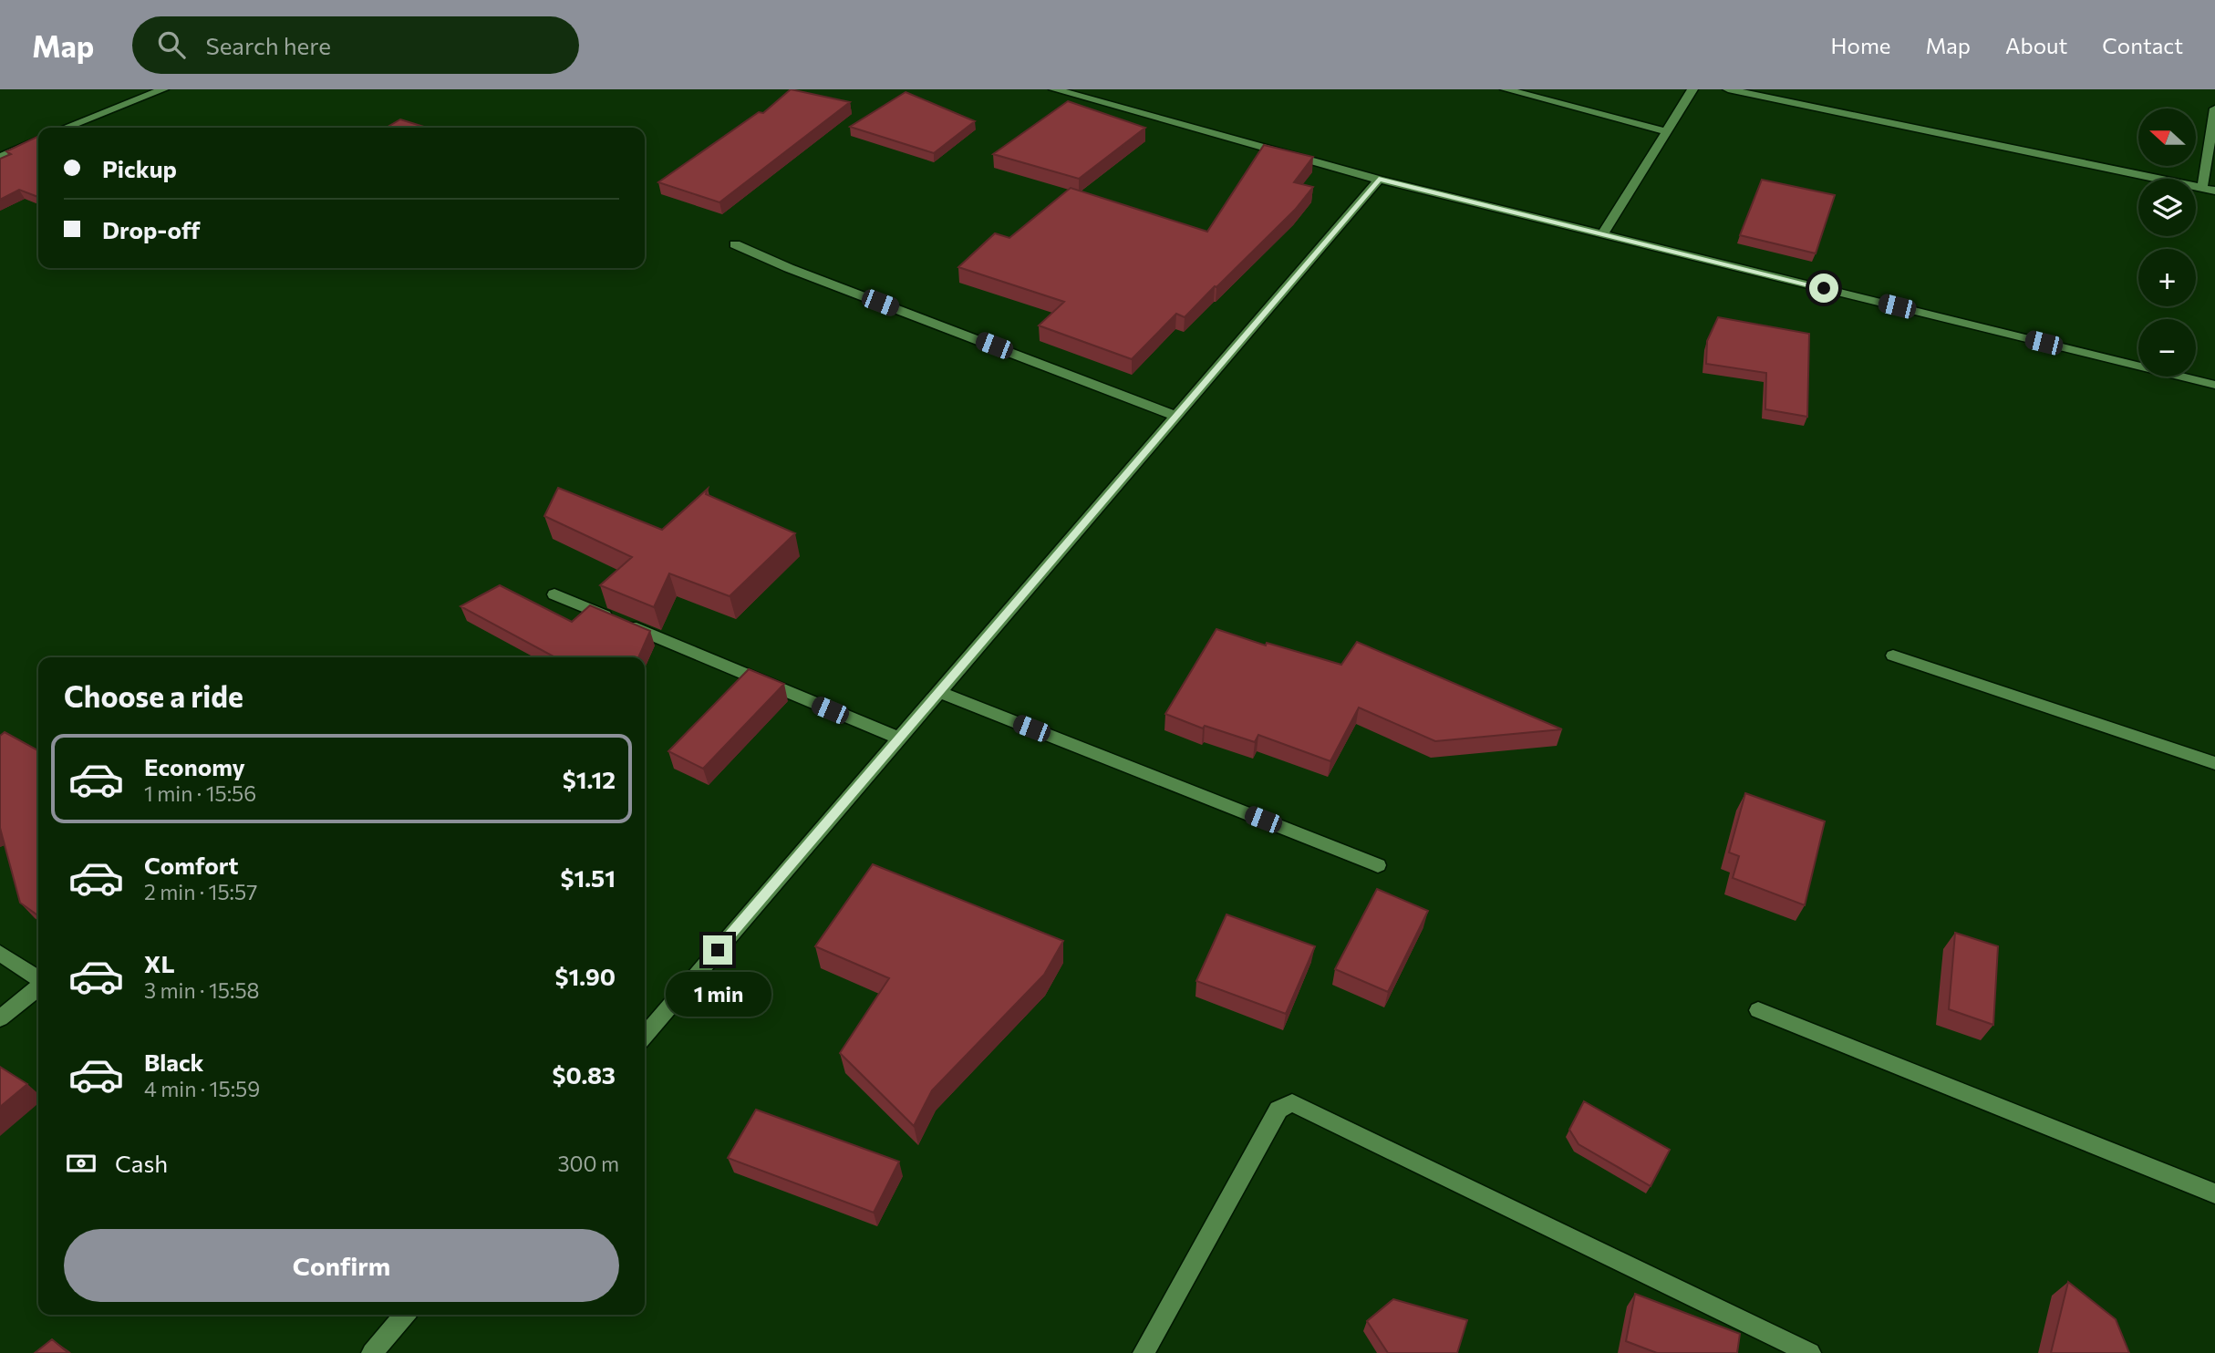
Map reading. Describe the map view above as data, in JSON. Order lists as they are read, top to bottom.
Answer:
{
  "north": "left",
  "page": {
    "header": "Map",
    "search": "Search here",
    "nav": [
      "Home",
      "Map",
      "About",
      "Contact"
    ],
    "map_buttons": ["+", "−"],
    "banner": ["Pickup", "Drop-off"],
    "heading": "Choose a ride",
    "list": [
      {
        "name": "Economy",
        "note": "1 min · 15:56",
        "value": "$1.12"
      },
      {
        "name": "Comfort",
        "note": "2 min · 15:57",
        "value": "$1.51"
      },
      {
        "name": "XL",
        "note": "3 min · 15:58",
        "value": "$1.90"
      },
      {
        "name": "Black",
        "note": "4 min · 15:59",
        "value": "$0.83"
      }
    ],
    "bubble": "1 min",
    "pay": ["Cash", "300 m"],
    "buttons": "Confirm"
  }
}
